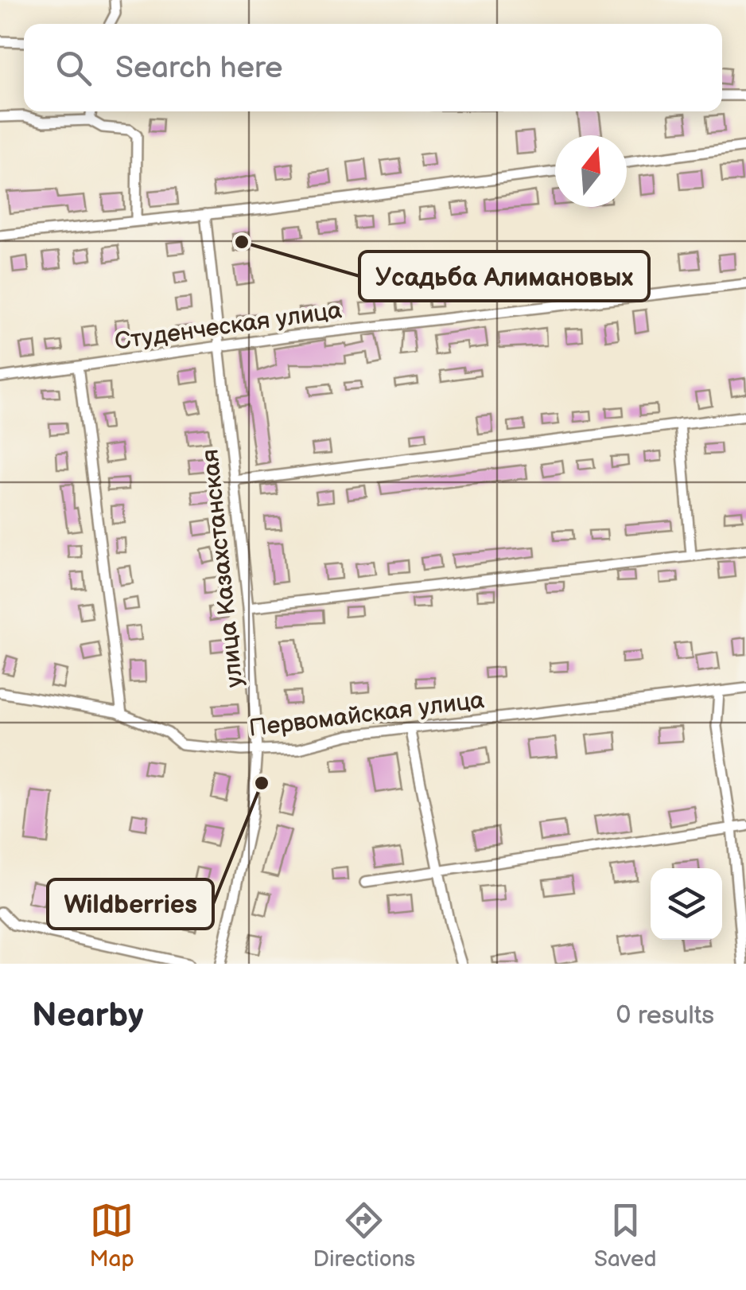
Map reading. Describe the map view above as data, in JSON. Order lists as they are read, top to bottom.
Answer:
{
  "streets": {
    "street": ["Студенческая улица", "улица Казахстанская", "Первомайская улица"]
  },
  "crossings": [
    ["Студенческая улица", "улица Казахстанская"],
    ["улица Казахстанская", "Первомайская улица"]
  ],
  "places": ["Усадьба Алимановых", "Wildberries"],
  "north": "top",
  "page": {
    "search": "Search here",
    "heading": ["Nearby", "0 results"],
    "nav": ["Map", "Directions", "Saved"]
  }
}
